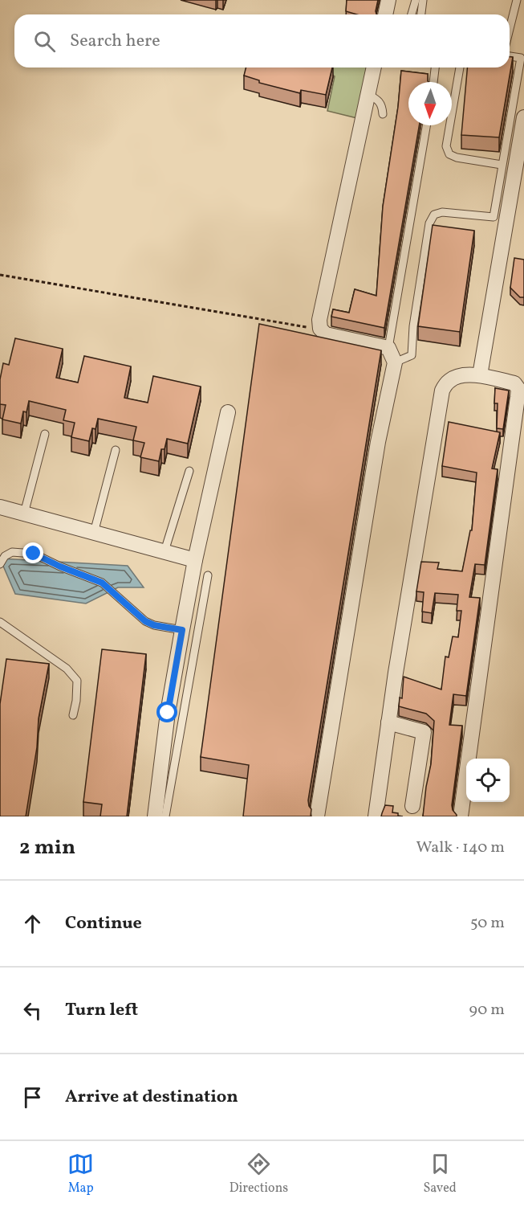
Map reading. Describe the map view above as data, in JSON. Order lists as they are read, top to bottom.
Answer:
{
  "north": "bottom",
  "page": {
    "search": "Search here",
    "heading": ["2 min", "Walk · 140 m"],
    "list": [
      ["Continue", "50 m"],
      ["Turn left", "90 m"],
      "Arrive at destination"
    ],
    "nav": ["Map", "Directions", "Saved"]
  }
}
